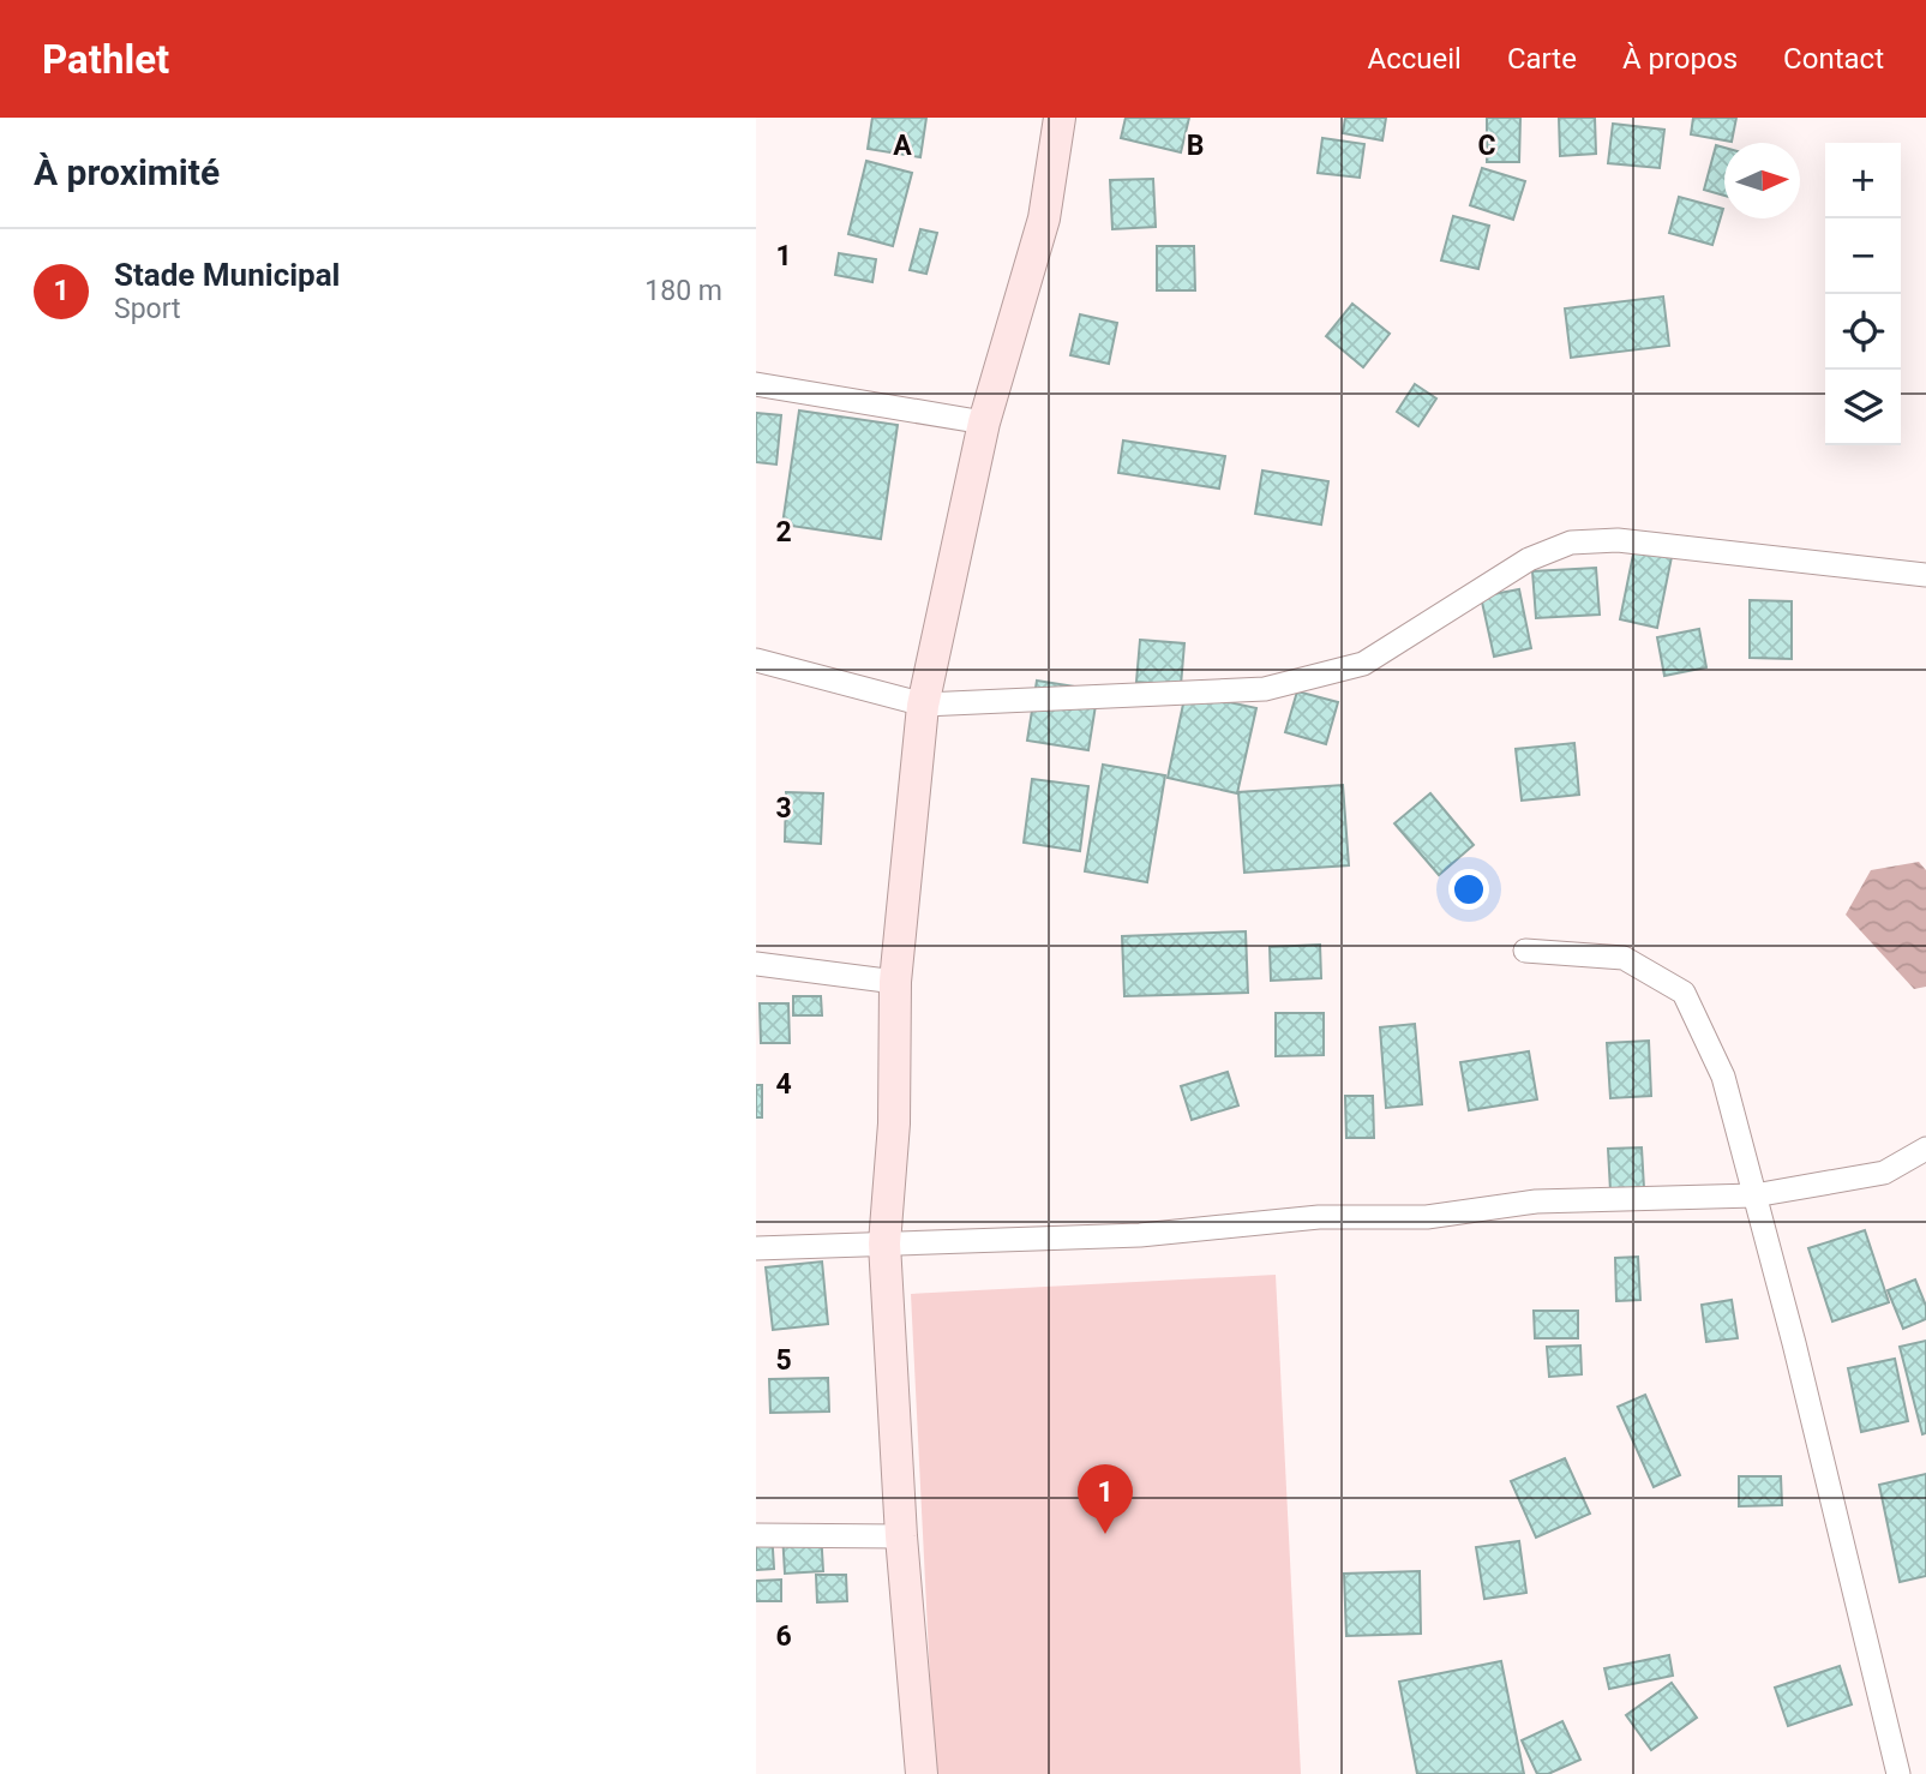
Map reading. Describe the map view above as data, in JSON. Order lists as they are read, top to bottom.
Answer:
{
  "north": "right",
  "page": {
    "header": "Pathlet",
    "nav": [
      "Accueil",
      "Carte",
      "À propos",
      "Contact"
    ],
    "heading": "À proximité",
    "map_buttons": ["+", "−"],
    "list": [
      {
        "mark": "1",
        "name": "Stade Municipal",
        "note": "Sport",
        "value": "180 m"
      }
    ],
    "pins": "1"
  },
  "grid": {
    "columns": ["A", "B", "C"],
    "rows": [
      "1",
      "2",
      "3",
      "4",
      "5",
      "6"
    ]
  }
}
